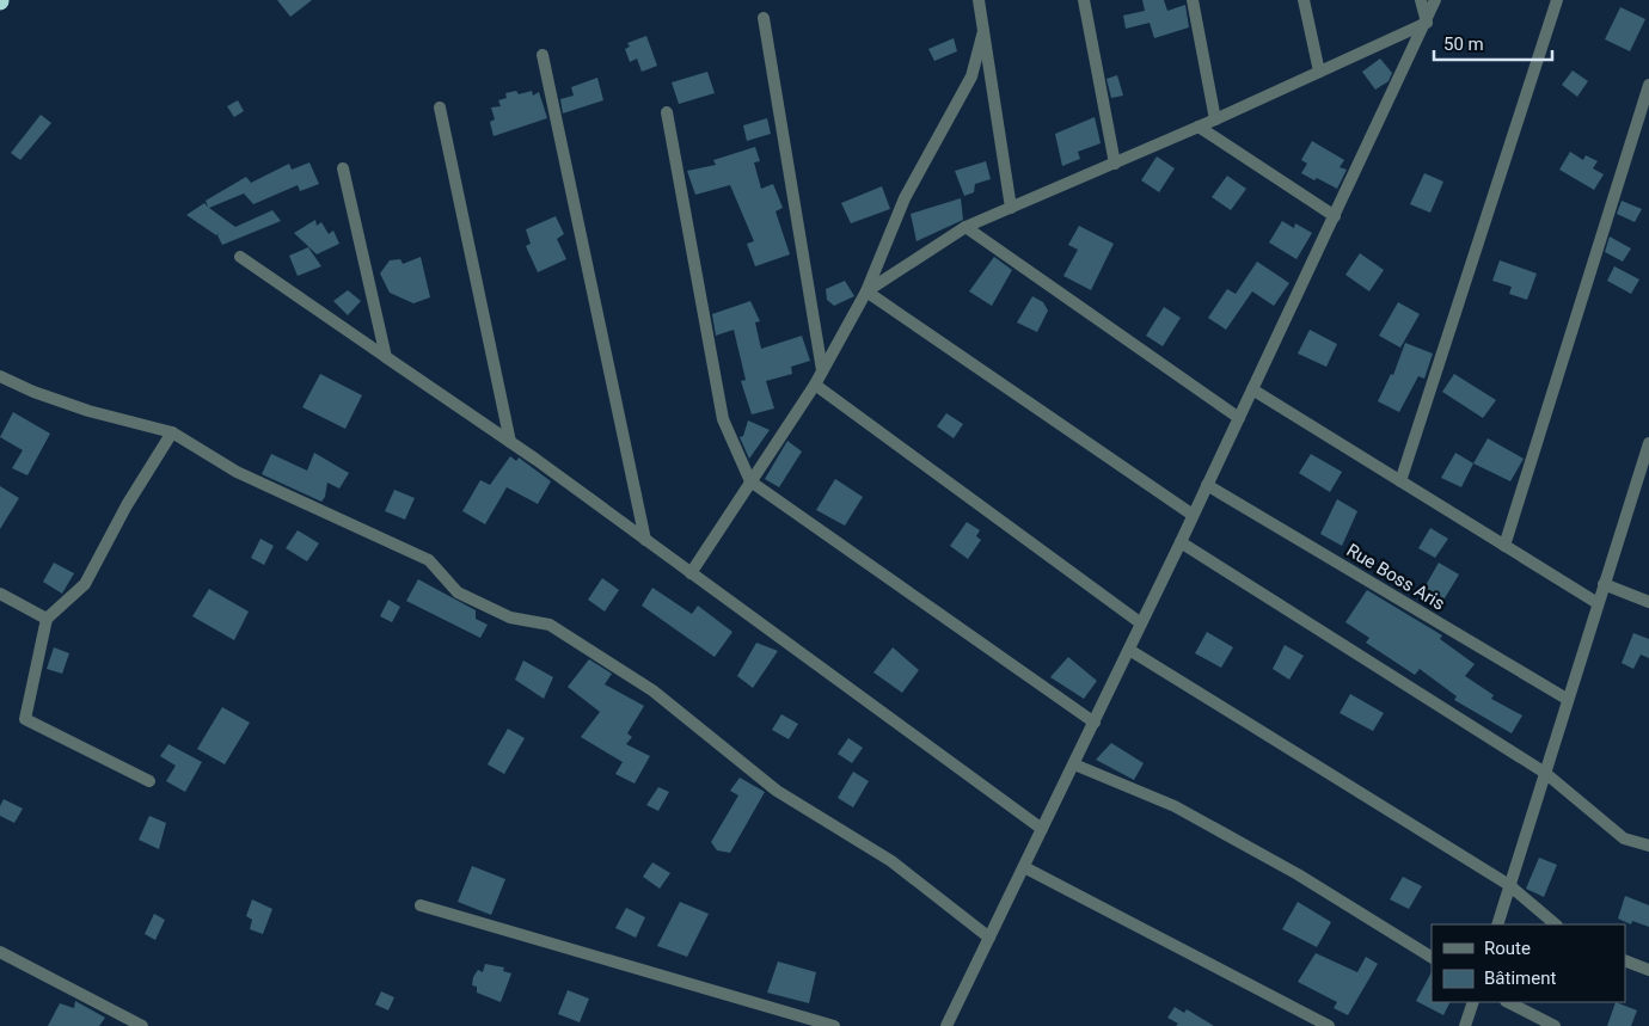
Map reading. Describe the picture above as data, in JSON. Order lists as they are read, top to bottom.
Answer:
{
  "streets": {
    "street": ["Rue Boss Aris"]
  },
  "legend": ["Route", "Bâtiment"],
  "scale_bar": "50 m"
}
